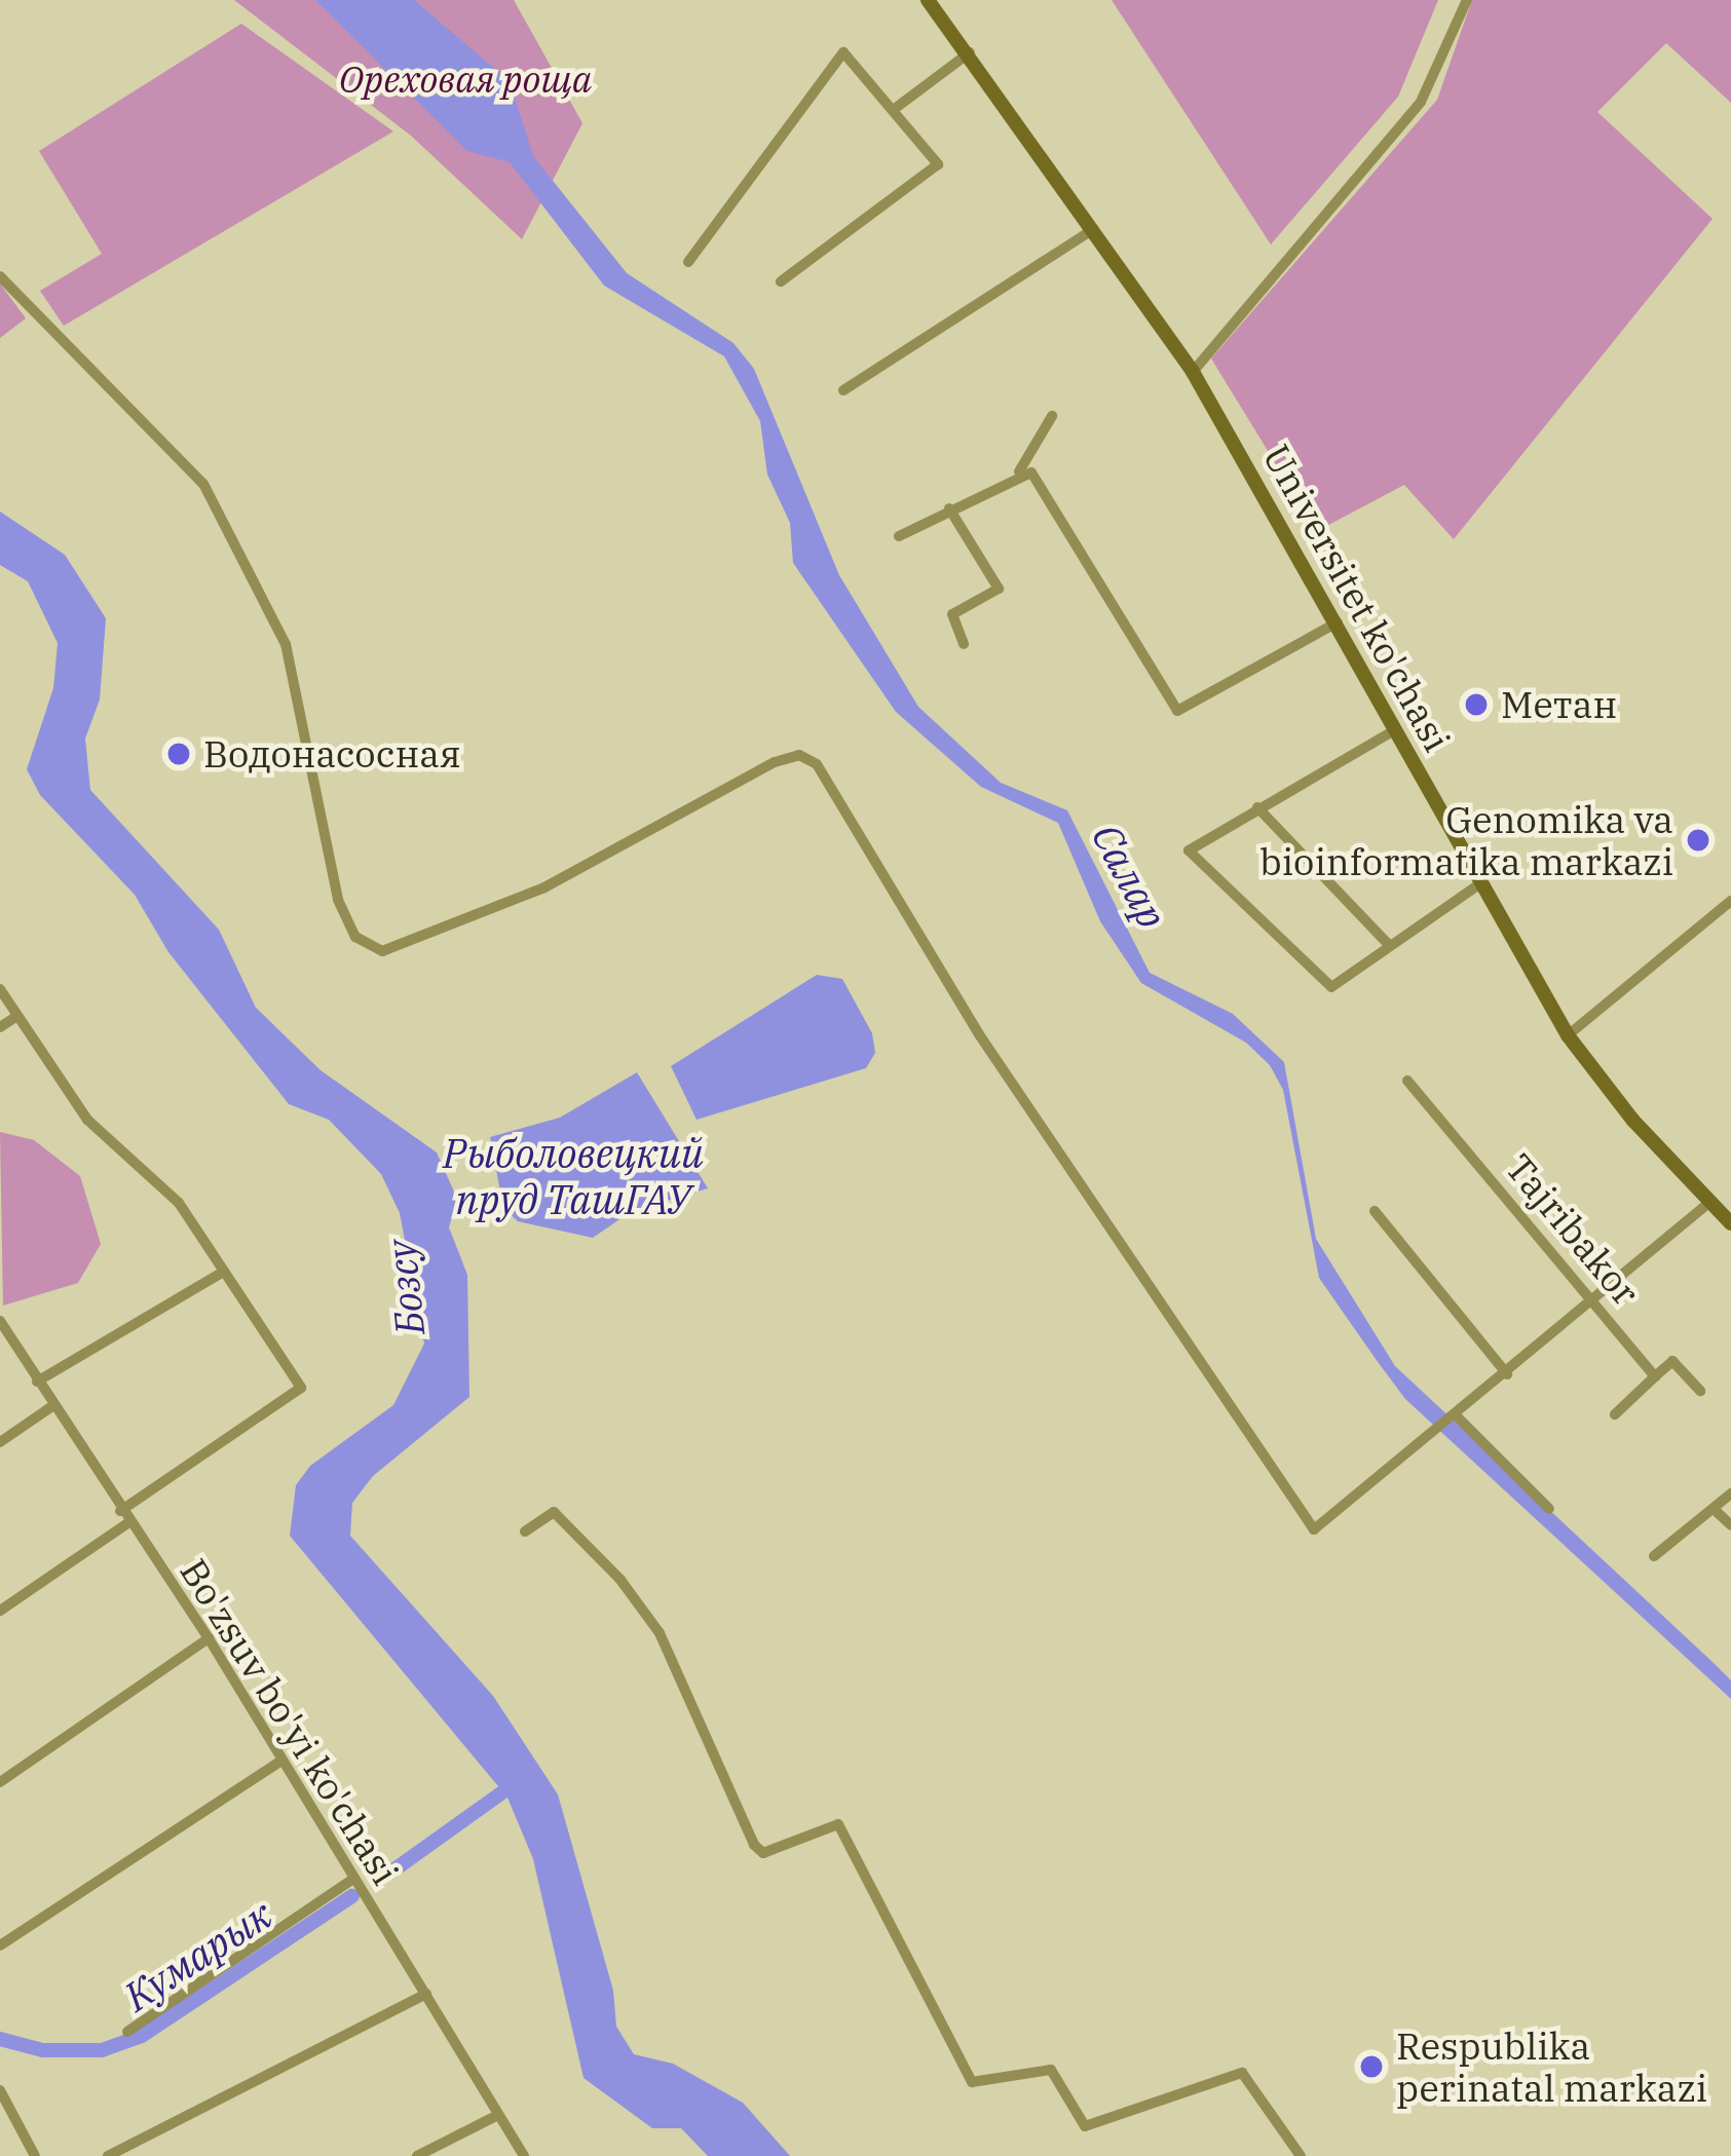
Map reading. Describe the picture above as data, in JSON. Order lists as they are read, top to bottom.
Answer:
{
  "streets": {
    "main road": ["Universitet ko'chasi"],
    "street": ["Tajribakor", "Bo'zsuv bo'yi ko'chasi"]
  },
  "water": [
    "Салар",
    "Рыболовецкий пруд ТашГАУ",
    "Бозсу",
    "Кумарык"
  ],
  "parks": ["Ореховая роща"],
  "places": [
    "Метан",
    "Водонасосная",
    "Genomika va bioinformatika markazi",
    "Respublika perinatal markazi"
  ]
}
